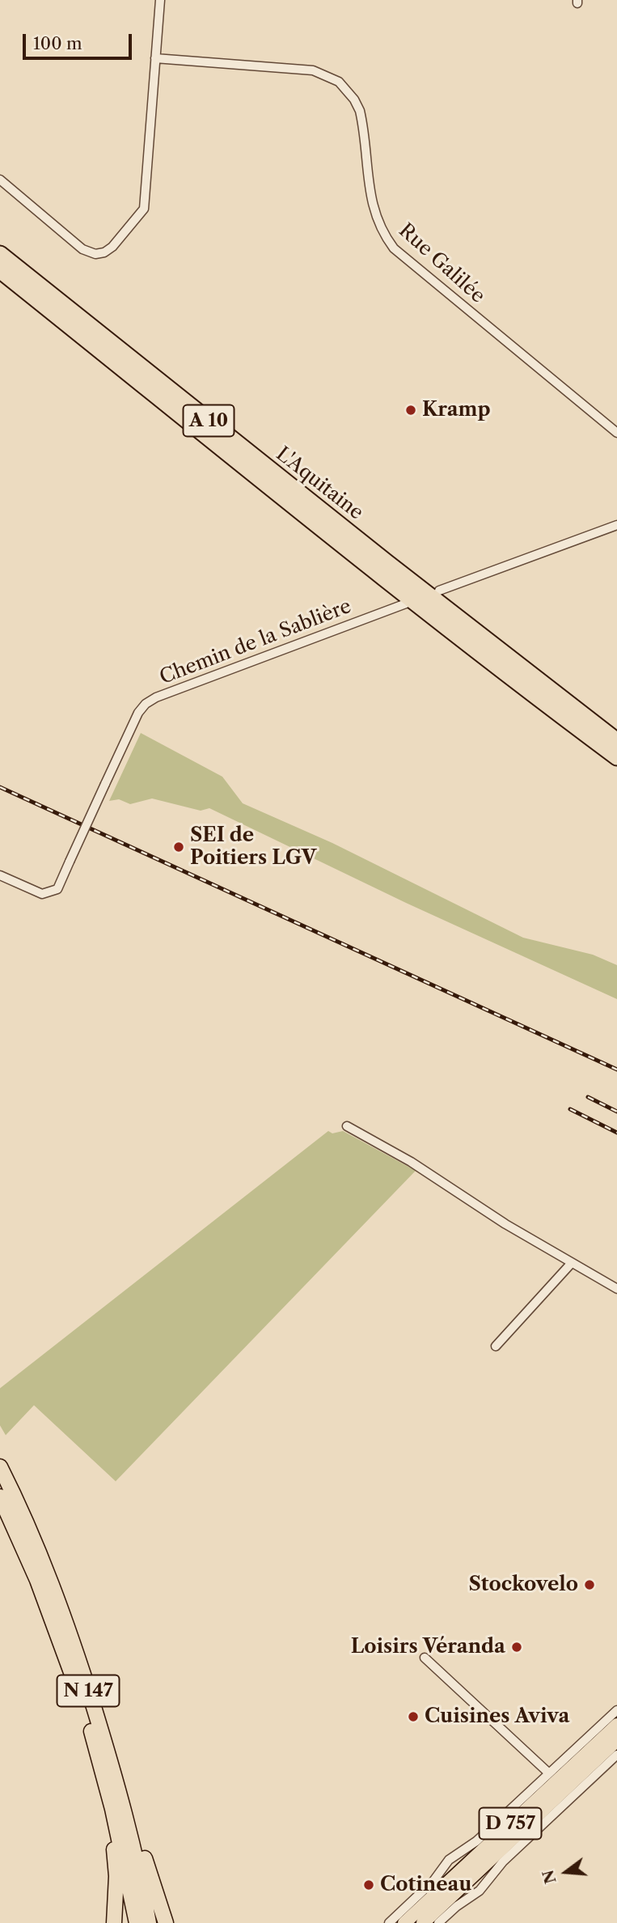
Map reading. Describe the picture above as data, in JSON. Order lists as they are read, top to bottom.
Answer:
{
  "streets": {
    "highway": ["A 10", "L'Aquitaine", "N 147"],
    "main road": ["D 757"],
    "street": ["Rue Galilée", "Chemin de la Sablière"]
  },
  "places": [
    "Kramp",
    "SEI de Poitiers LGV",
    "Stockovelo",
    "Loisirs Véranda",
    "Cuisines Aviva",
    "Cotineau"
  ],
  "scale_bar": "100 m",
  "north": "left"
}
